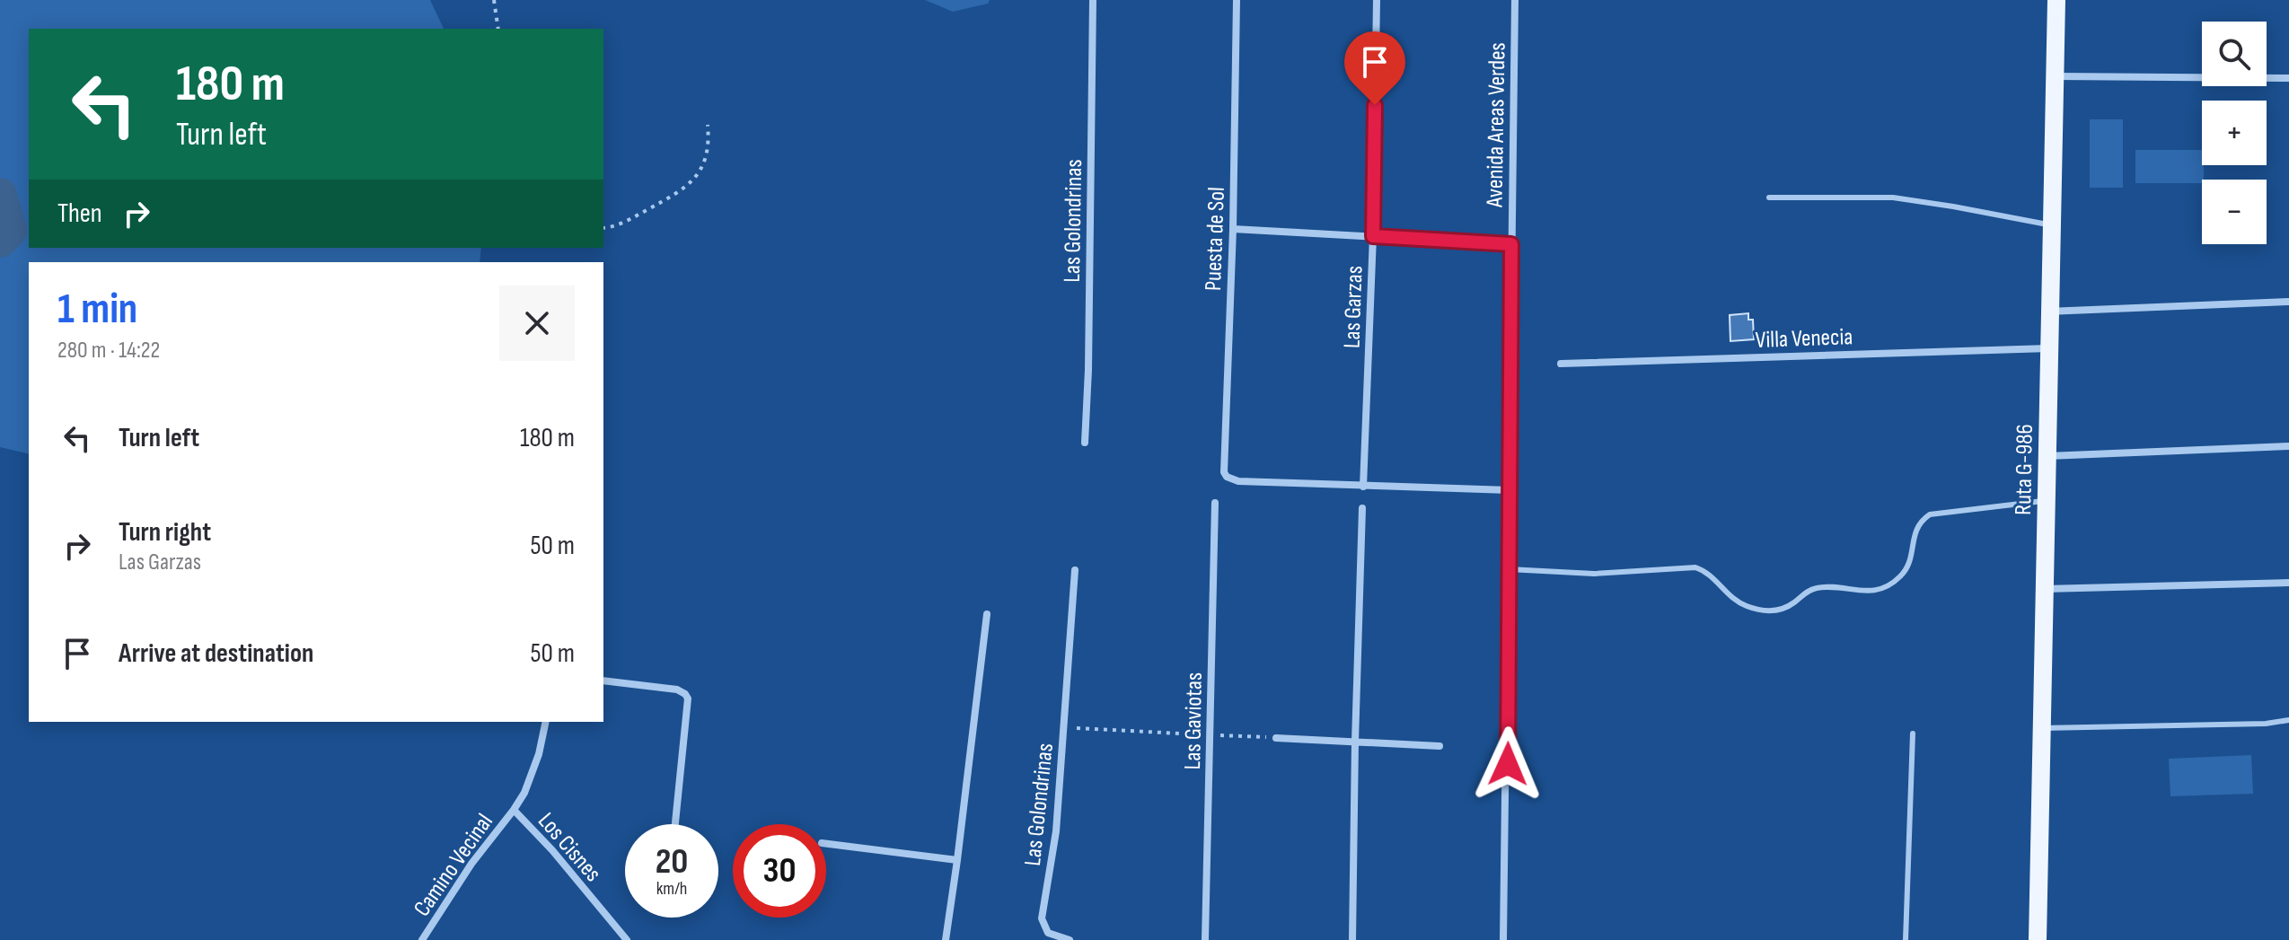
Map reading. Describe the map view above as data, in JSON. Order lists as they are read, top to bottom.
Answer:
{
  "streets": {
    "main road": ["Ruta G-986"],
    "street": [
      "Avenida Areas Verdes",
      "Las Golondrinas",
      "Puesta de Sol",
      "Las Garzas",
      "Villa Venecia",
      "Las Gaviotas",
      "Los Cisnes",
      "Camino Vecinal"
    ]
  },
  "crossings": [
    ["Puesta de Sol", "Las Garzas"],
    ["Villa Venecia", "Ruta G-986"],
    ["Los Cisnes", "Camino Vecinal"]
  ],
  "page": {
    "map_buttons": ["+", "−"],
    "turn": ["180 m", "Turn left"],
    "then": "Then",
    "heading": ["1 min", "280 m · 14:22"],
    "list": [
      {
        "name": "Turn left",
        "value": "180 m"
      },
      {
        "name": "Turn right",
        "note": "Las Garzas",
        "value": "50 m"
      },
      {
        "name": "Arrive at destination",
        "value": "50 m"
      }
    ],
    "speed": "20 km/h",
    "limit": "30"
  }
}
